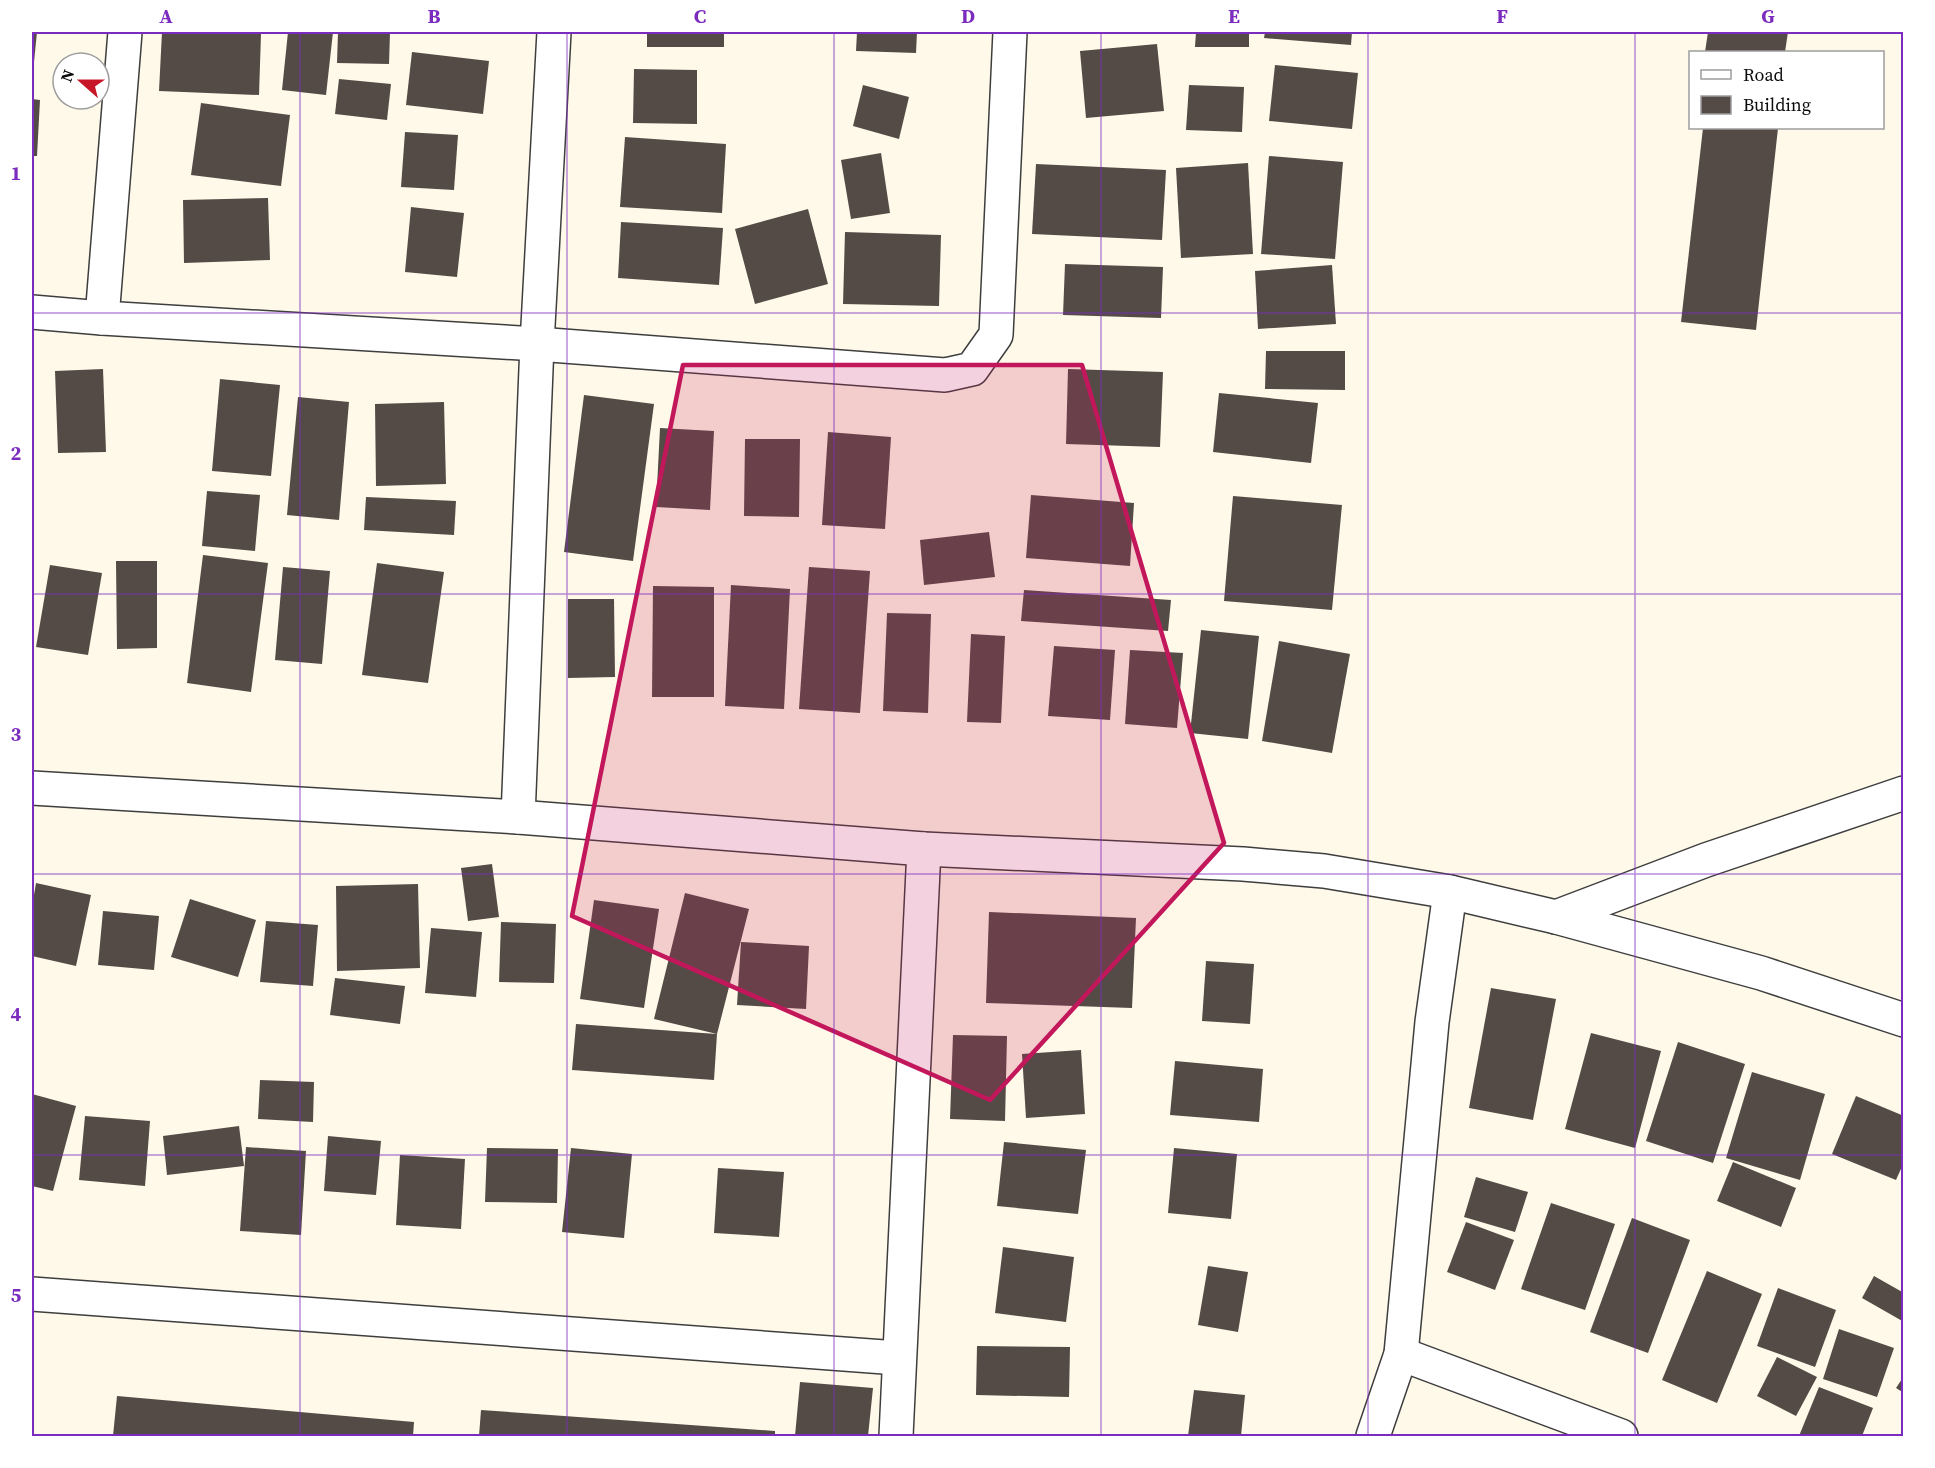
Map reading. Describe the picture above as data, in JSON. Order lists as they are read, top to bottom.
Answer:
{
  "legend": ["Road", "Building"],
  "north": "left",
  "grid": {
    "columns": [
      "A",
      "B",
      "C",
      "D",
      "E",
      "F",
      "G"
    ],
    "rows": [
      "1",
      "2",
      "3",
      "4",
      "5"
    ]
  }
}
